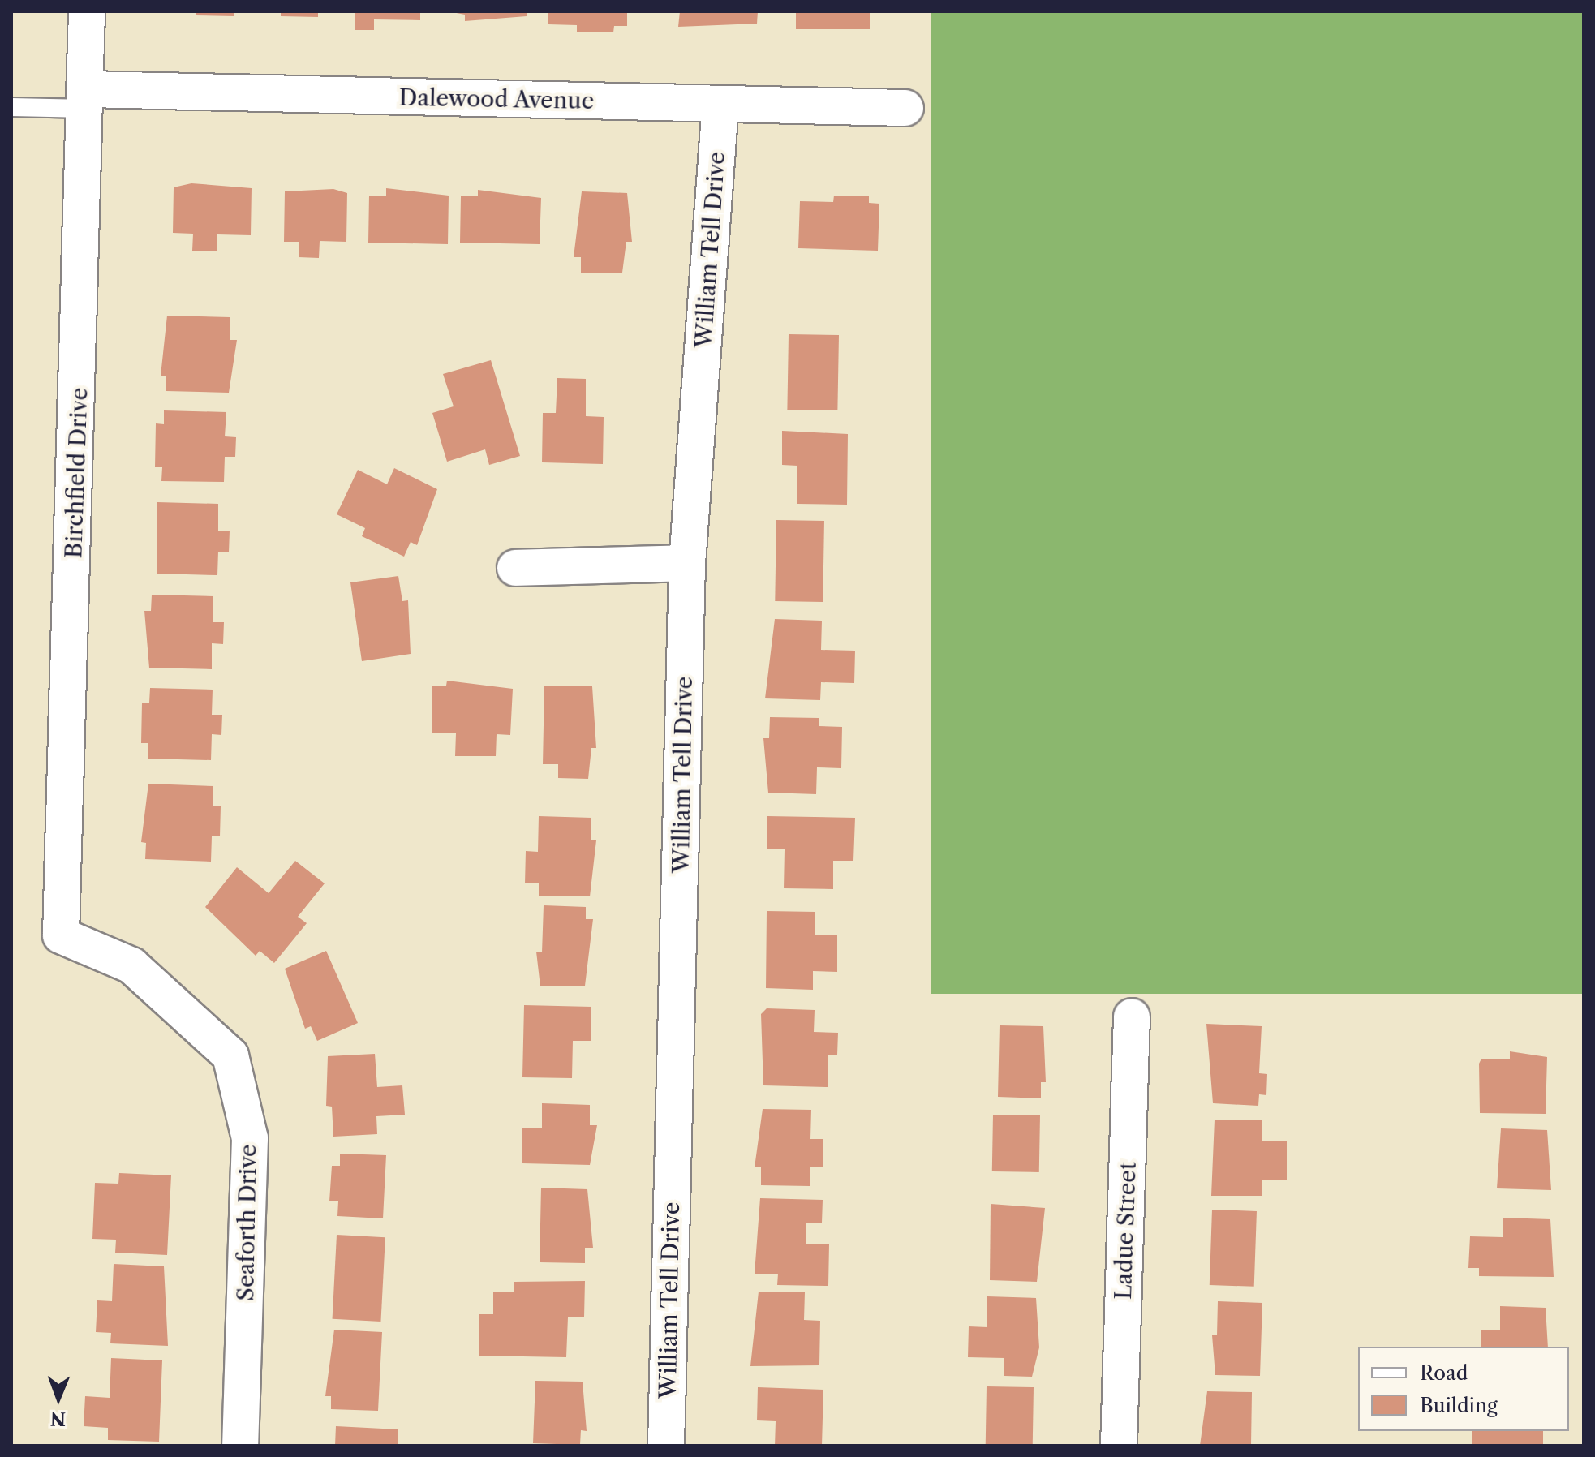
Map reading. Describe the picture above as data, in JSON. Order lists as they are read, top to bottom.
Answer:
{
  "streets": {
    "street": [
      "Dalewood Avenue",
      "William Tell Drive",
      "Birchfield Drive",
      "Seaforth Drive",
      "Ladue Street"
    ]
  },
  "crossings": [
    ["Dalewood Avenue", "William Tell Drive"],
    ["Dalewood Avenue", "Birchfield Drive"],
    ["Birchfield Drive", "Seaforth Drive"]
  ],
  "legend": ["Road", "Building"],
  "north": "bottom"
}
